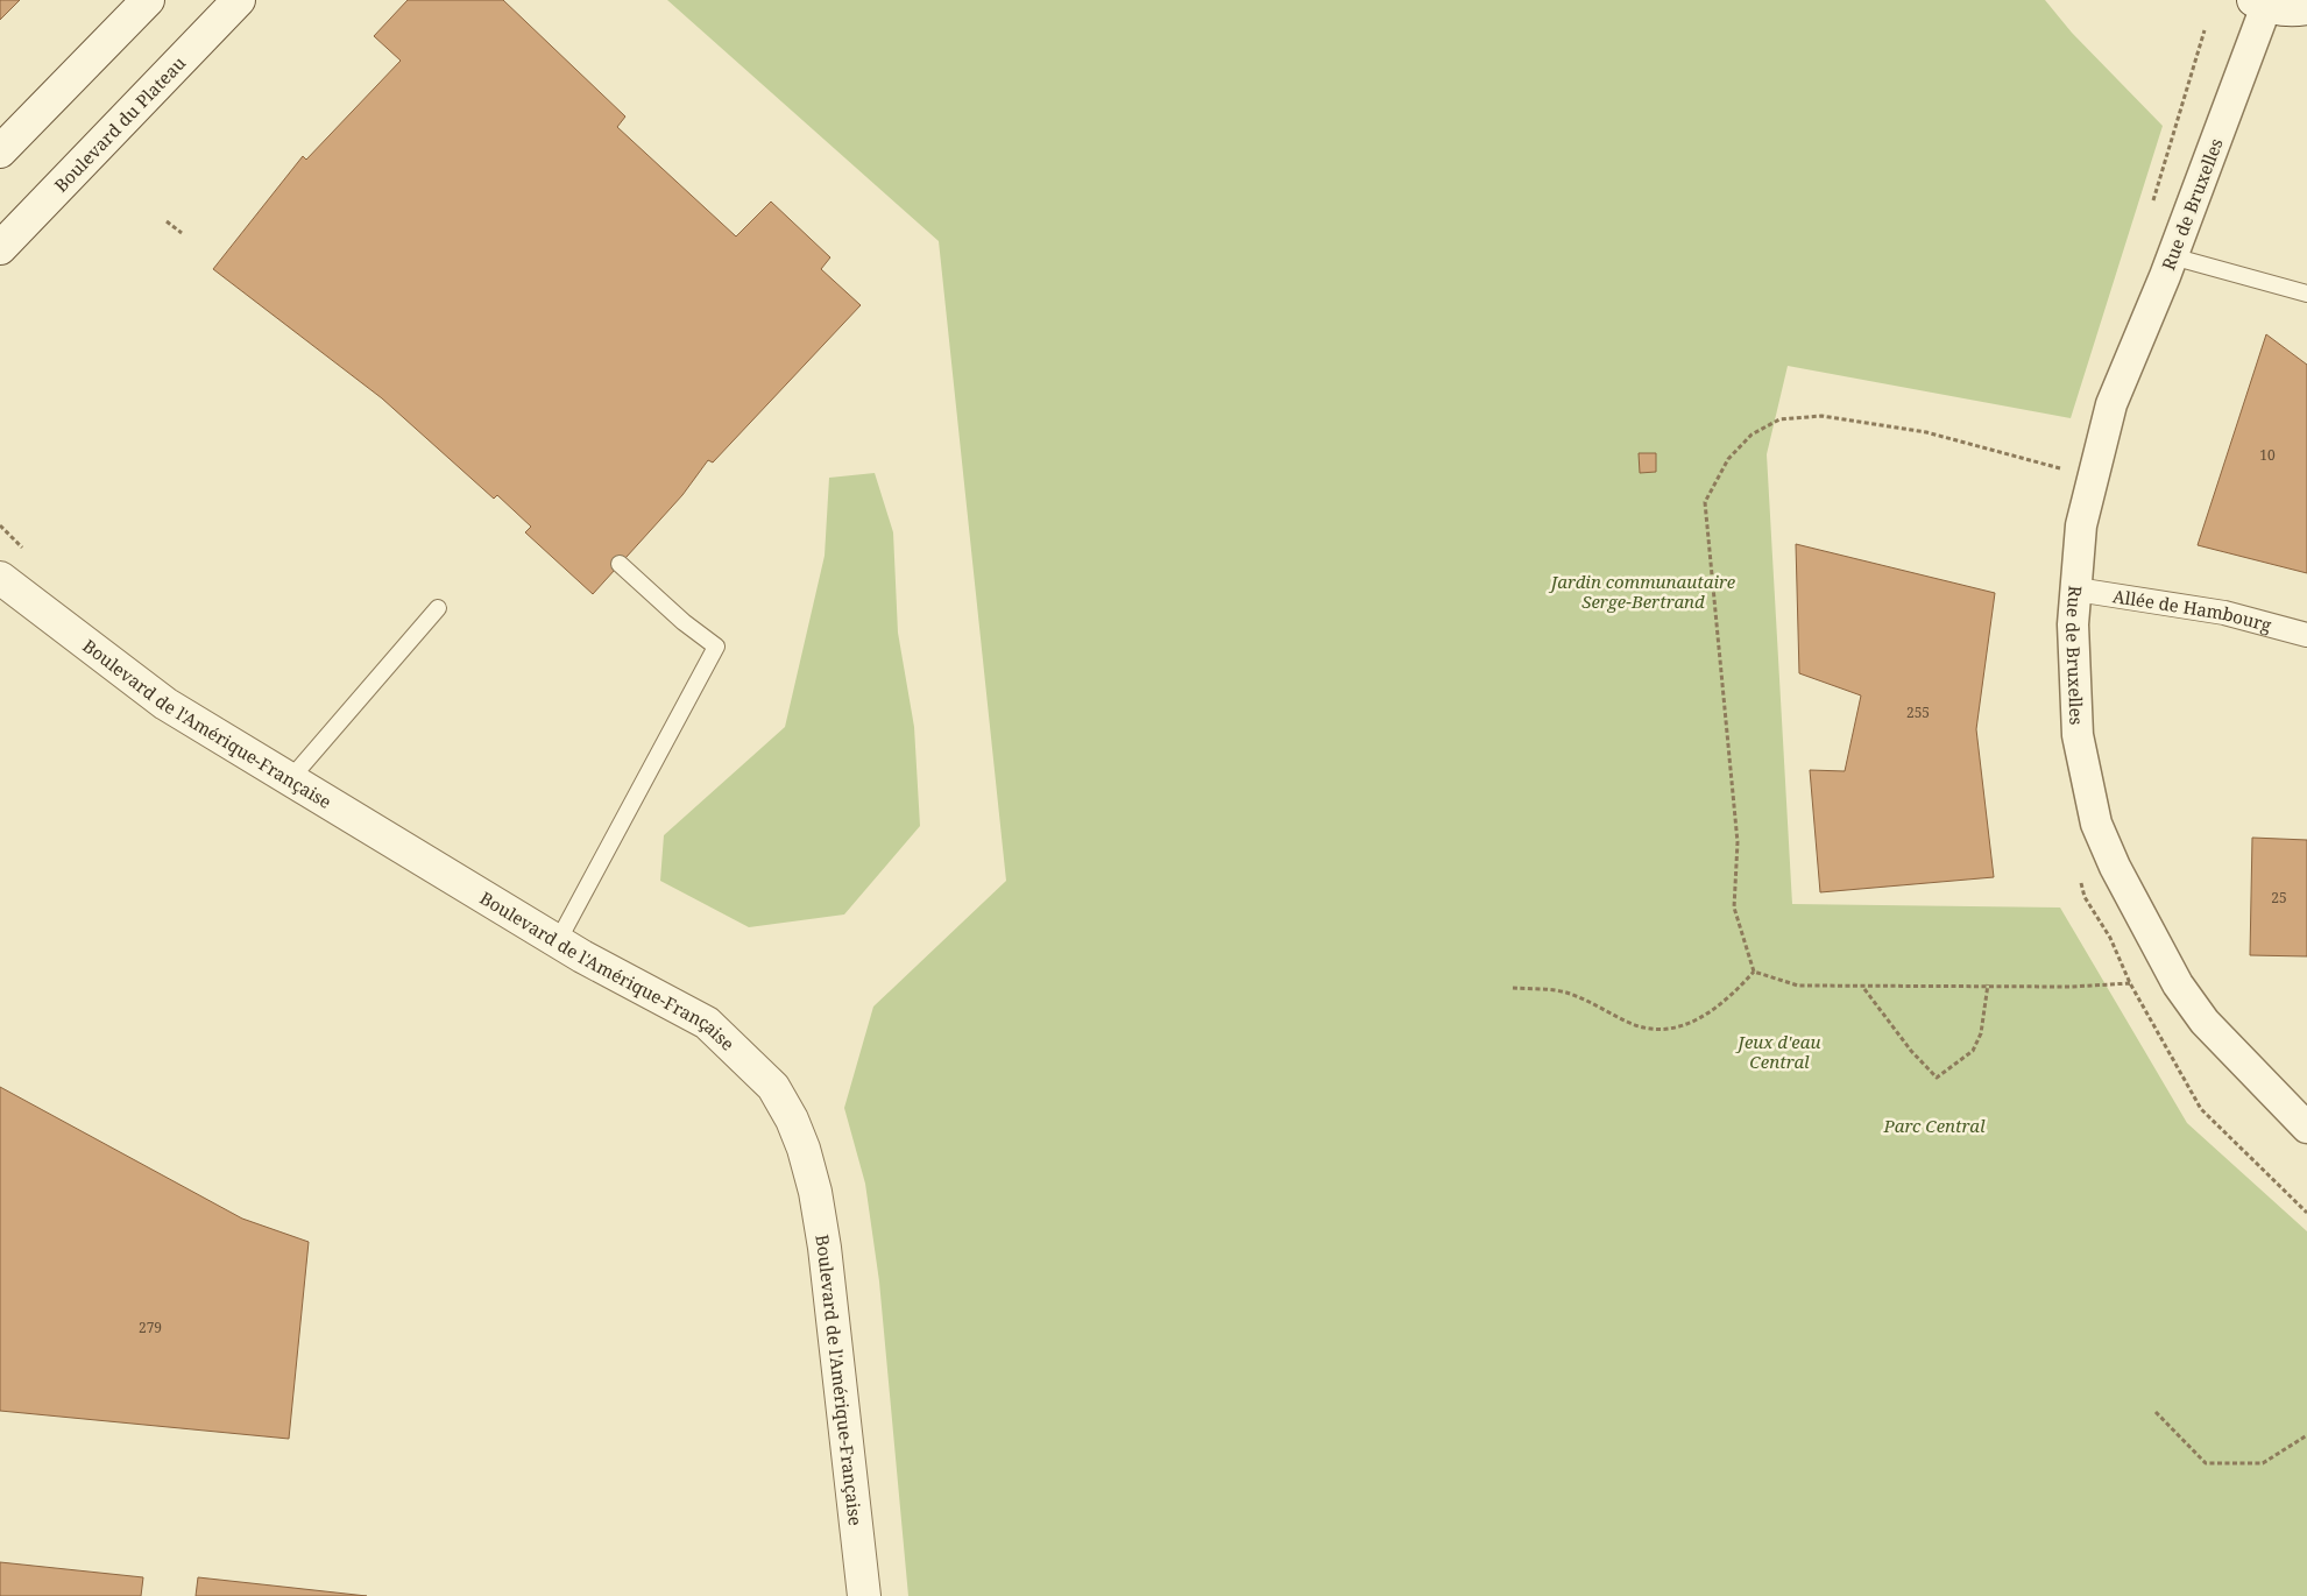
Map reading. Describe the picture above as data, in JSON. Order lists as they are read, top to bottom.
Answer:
{
  "streets": {
    "street": [
      "Boulevard du Plateau",
      "Rue de Bruxelles",
      "Allée de Hambourg",
      "Boulevard de l'Amérique-Française"
    ]
  },
  "crossings": [
    ["Rue de Bruxelles", "Allée de Hambourg"]
  ],
  "parks": ["Jardin communautaire Serge-Bertrand", "Jeux d'eau Central", "Parc Central"],
  "house_numbers": [
    "10",
    "255",
    "25",
    "279"
  ]
}
